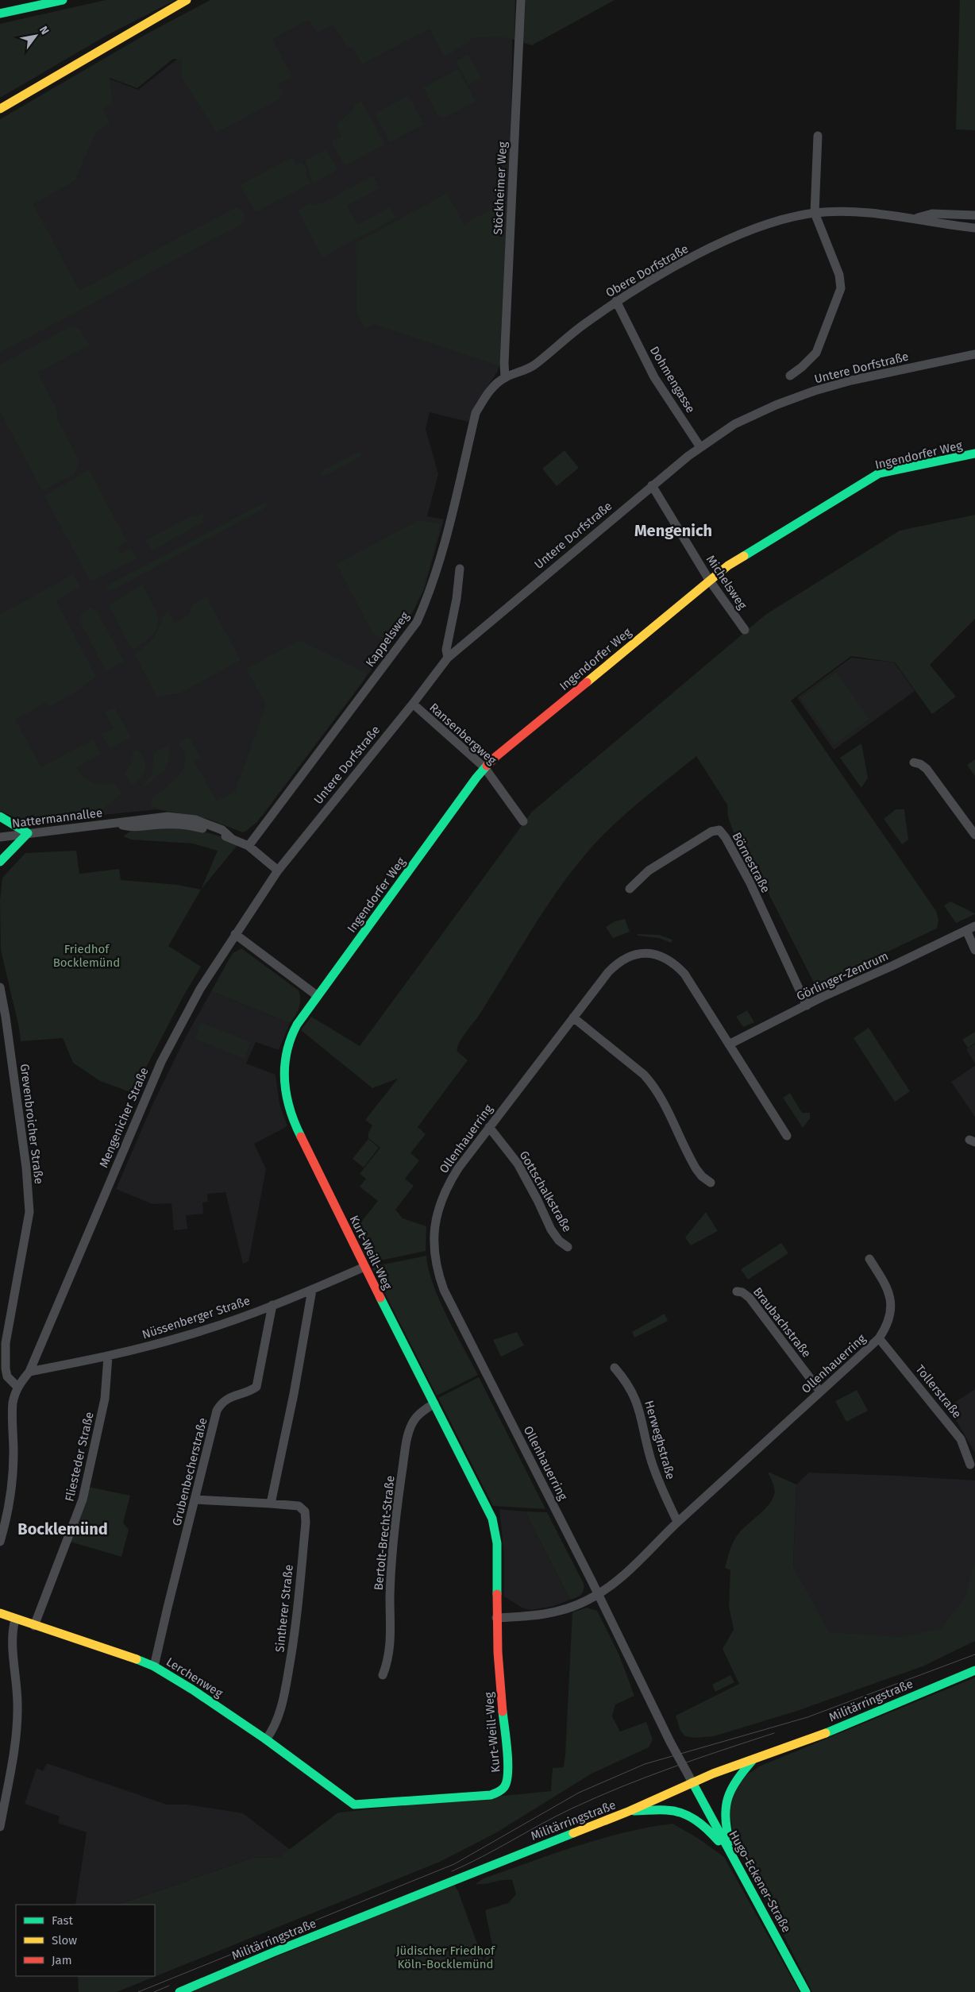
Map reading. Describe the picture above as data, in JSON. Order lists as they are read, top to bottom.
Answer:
{
  "streets": {
    "main road": [
      "Ingendorfer Weg",
      "Kurt-Weill-Weg",
      "Lerchenweg",
      "Militärringstraße",
      "Hugo-Eckener-Straße"
    ],
    "street": [
      "Stöckheimer Weg",
      "Obere Dorfstraße",
      "Untere Dorfstraße",
      "Dohmengasse",
      "Michelsweg",
      "Kappelsweg",
      "Ransenbergweg",
      "Nattermannallee",
      "Börnestraße",
      "Görlinger-Zentrum",
      "Mengenicher Straße",
      "Grevenbroicher Straße",
      "Ollenhauerring",
      "Gottschalkstraße",
      "Nüssenberger Straße",
      "Braubachstraße",
      "Tollerstraße",
      "Herweghstraße",
      "Fliesteder Straße",
      "Grubenbecherstraße",
      "Bertolt-Brecht-Straße",
      "Sintherer Straße"
    ]
  },
  "crossings": [
    ["Stöckheimer Weg", "Obere Dorfstraße"],
    ["Stöckheimer Weg", "Kappelsweg"],
    ["Obere Dorfstraße", "Dohmengasse"],
    ["Obere Dorfstraße", "Kappelsweg"],
    ["Untere Dorfstraße", "Dohmengasse"],
    ["Untere Dorfstraße", "Michelsweg"],
    ["Untere Dorfstraße", "Ransenbergweg"],
    ["Untere Dorfstraße", "Nattermannallee"],
    ["Untere Dorfstraße", "Mengenicher Straße"],
    ["Ingendorfer Weg", "Michelsweg"],
    ["Ingendorfer Weg", "Ransenbergweg"],
    ["Ingendorfer Weg", "Kurt-Weill-Weg"],
    ["Kappelsweg", "Nattermannallee"],
    ["Nattermannallee", "Mengenicher Straße"],
    ["Börnestraße", "Görlinger-Zentrum"],
    ["Görlinger-Zentrum", "Ollenhauerring"],
    ["Mengenicher Straße", "Grevenbroicher Straße"],
    ["Mengenicher Straße", "Nüssenberger Straße"],
    ["Ollenhauerring", "Gottschalkstraße"],
    ["Ollenhauerring", "Braubachstraße"],
    ["Ollenhauerring", "Tollerstraße"],
    ["Ollenhauerring", "Herweghstraße"],
    ["Ollenhauerring", "Militärringstraße"],
    ["Ollenhauerring", "Hugo-Eckener-Straße"],
    ["Kurt-Weill-Weg", "Nüssenberger Straße"],
    ["Kurt-Weill-Weg", "Bertolt-Brecht-Straße"],
    ["Kurt-Weill-Weg", "Lerchenweg"],
    ["Nüssenberger Straße", "Fliesteder Straße"],
    ["Nüssenberger Straße", "Grubenbecherstraße"],
    ["Fliesteder Straße", "Lerchenweg"],
    ["Grubenbecherstraße", "Sintherer Straße"],
    ["Grubenbecherstraße", "Lerchenweg"],
    ["Sintherer Straße", "Lerchenweg"],
    ["Militärringstraße", "Hugo-Eckener-Straße"]
  ],
  "districts": ["Mengenich", "Bocklemünd"],
  "parks": ["Friedhof Bocklemünd", "Jüdischer Friedhof Köln-Bocklemünd"],
  "legend": ["Fast", "Slow", "Jam"],
  "north": "top right"
}
